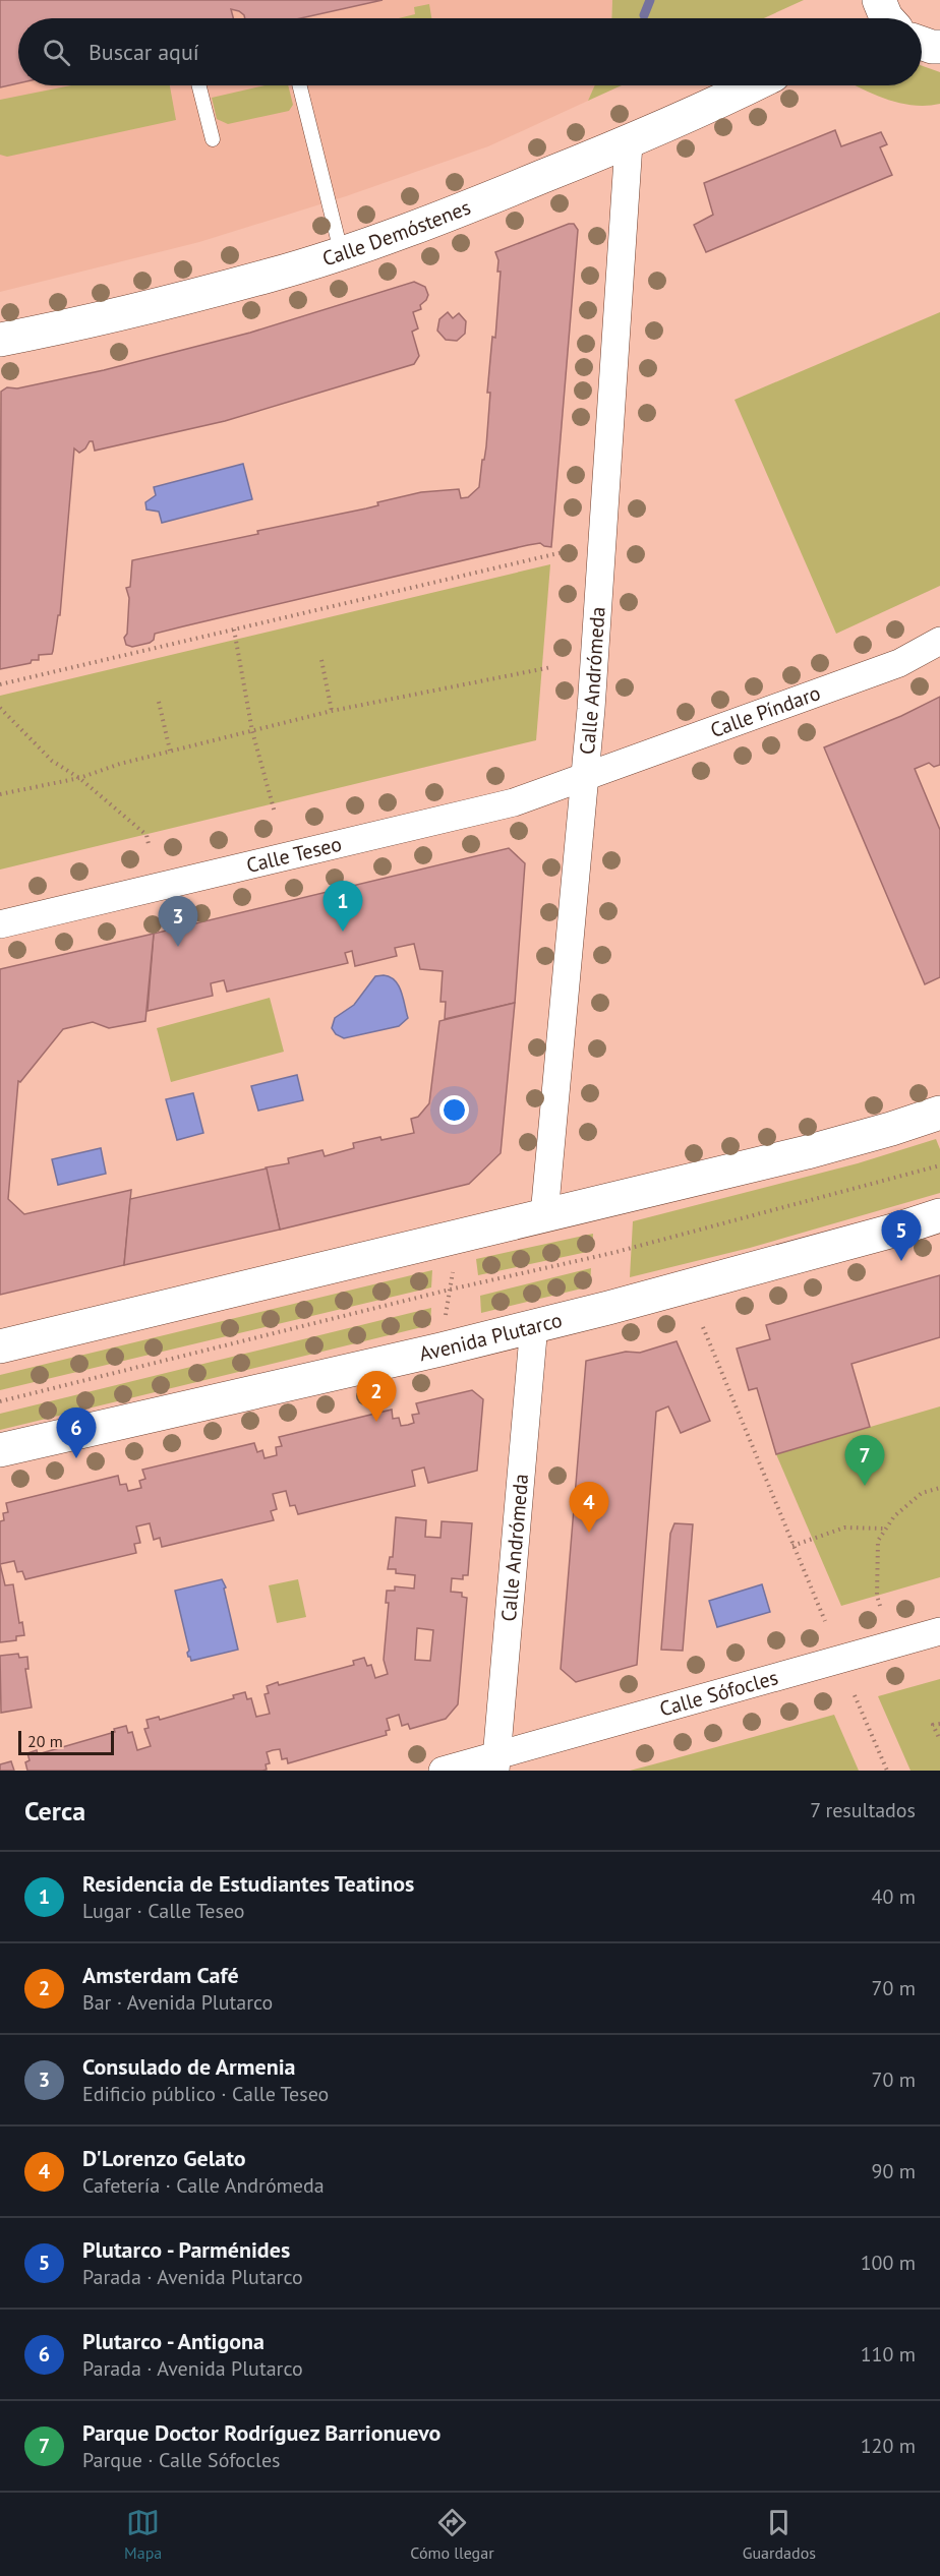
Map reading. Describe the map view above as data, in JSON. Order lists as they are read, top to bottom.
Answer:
{
  "streets": {
    "main road": ["Calle Demóstenes", "Avenida Plutarco"],
    "street": [
      "Calle Andrómeda",
      "Calle Píndaro",
      "Calle Teseo",
      "Calle Sófocles"
    ]
  },
  "crossings": [
    ["Calle Demóstenes", "Calle Andrómeda"],
    ["Calle Andrómeda", "Calle Píndaro"],
    ["Calle Andrómeda", "Calle Teseo"],
    ["Calle Andrómeda", "Avenida Plutarco"],
    ["Calle Andrómeda", "Calle Sófocles"],
    ["Calle Píndaro", "Calle Teseo"]
  ],
  "scale_bar": "20 m",
  "page": {
    "search": "Buscar aquí",
    "pins": [
      "1",
      "3",
      "5",
      "2",
      "6",
      "7",
      "4"
    ],
    "scale": "20 m",
    "heading": ["Cerca", "7 resultados"],
    "list": [
      {
        "mark": "1",
        "name": "Residencia de Estudiantes Teatinos",
        "note": "Lugar · Calle Teseo",
        "value": "40 m"
      },
      {
        "mark": "2",
        "name": "Amsterdam Café",
        "note": "Bar · Avenida Plutarco",
        "value": "70 m"
      },
      {
        "mark": "3",
        "name": "Consulado de Armenia",
        "note": "Edificio público · Calle Teseo",
        "value": "70 m"
      },
      {
        "mark": "4",
        "name": "D'Lorenzo Gelato",
        "note": "Cafetería · Calle Andrómeda",
        "value": "90 m"
      },
      {
        "mark": "5",
        "name": "Plutarco - Parménides",
        "note": "Parada · Avenida Plutarco",
        "value": "100 m"
      },
      {
        "mark": "6",
        "name": "Plutarco - Antigona",
        "note": "Parada · Avenida Plutarco",
        "value": "110 m"
      },
      {
        "mark": "7",
        "name": "Parque Doctor Rodríguez Barrionuevo",
        "note": "Parque · Calle Sófocles",
        "value": "120 m"
      }
    ],
    "nav": ["Mapa", "Cómo llegar", "Guardados"]
  }
}
